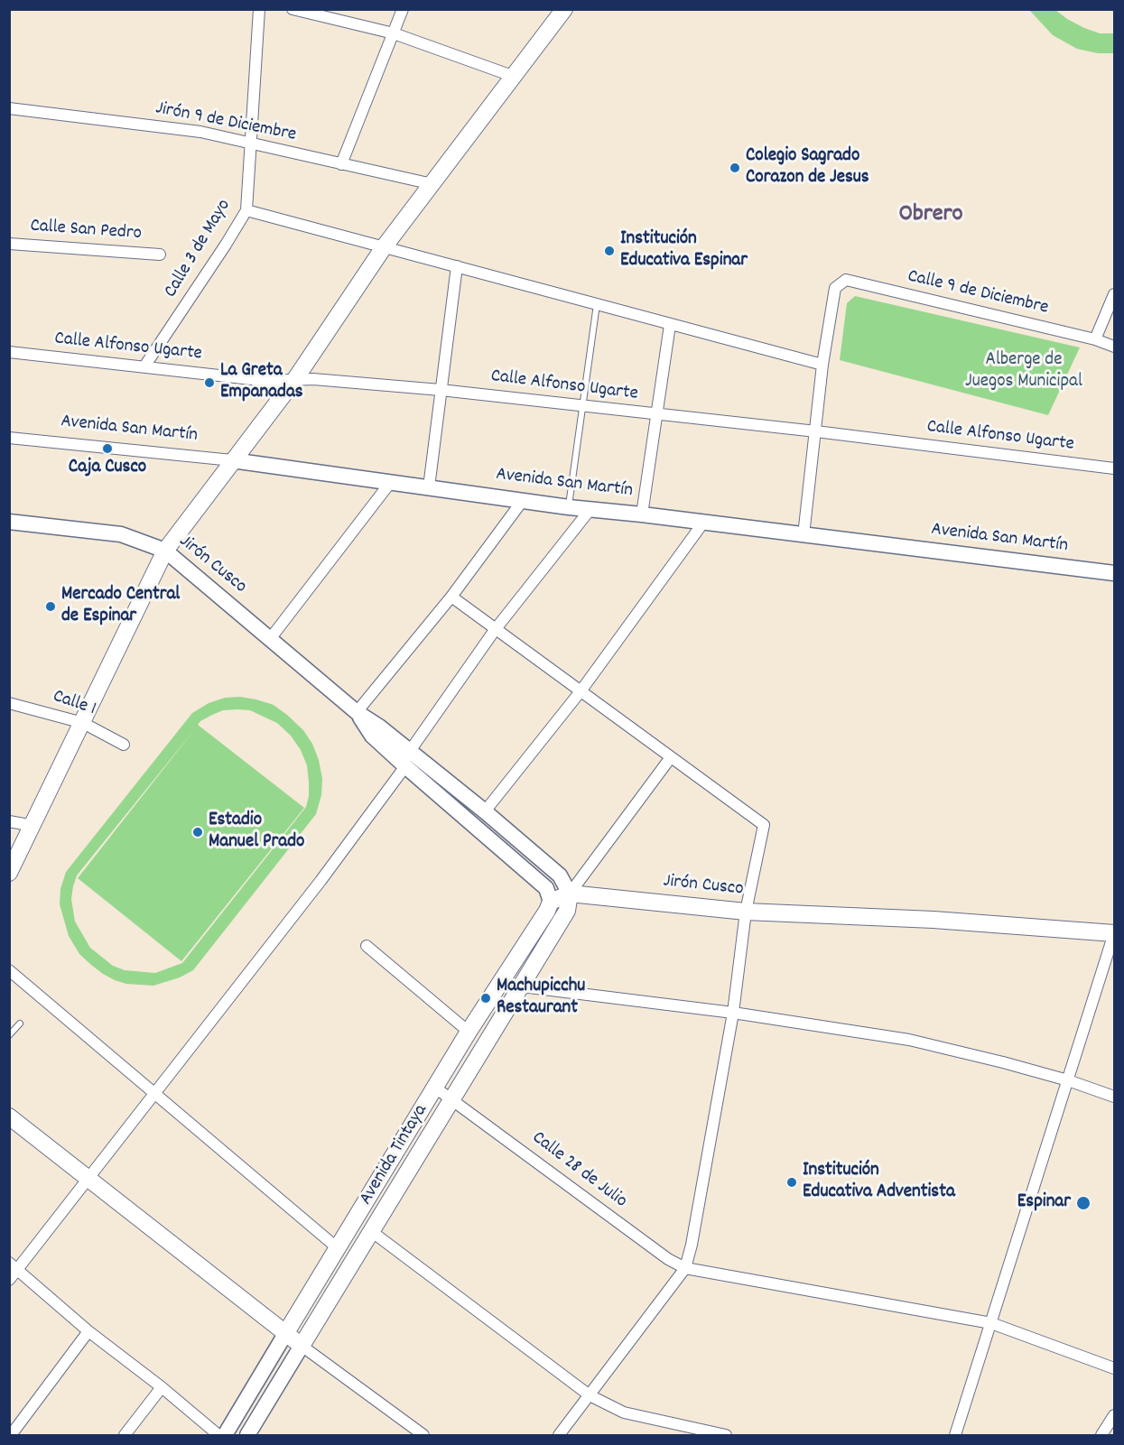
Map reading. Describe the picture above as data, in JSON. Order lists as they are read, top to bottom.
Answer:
{
  "streets": {
    "main road": ["Avenida San Martín", "Jirón Cusco", "Avenida Tintaya"],
    "street": [
      "Jirón 9 de Diciembre",
      "Calle San Pedro",
      "Calle 3 de Mayo",
      "Calle 9 de Diciembre",
      "Calle Alfonso Ugarte",
      "Calle 1",
      "Calle 28 de Julio"
    ]
  },
  "crossings": [
    ["Jirón 9 de Diciembre", "Calle 3 de Mayo"],
    ["Calle 3 de Mayo", "Calle Alfonso Ugarte"],
    ["Jirón Cusco", "Avenida Tintaya"],
    ["Avenida Tintaya", "Calle 28 de Julio"]
  ],
  "districts": ["Obrero"],
  "parks": ["Alberge de Juegos Municipal"],
  "places": [
    "Colegio Sagrado Corazon de Jesus",
    "Institución Educativa Espinar",
    "La Greta Empanadas",
    "Caja Cusco",
    "Mercado Central de Espinar",
    "Estadio Manuel Prado",
    "Machupicchu Restaurant",
    "Institución Educativa Adventista",
    "Espinar"
  ]
}
